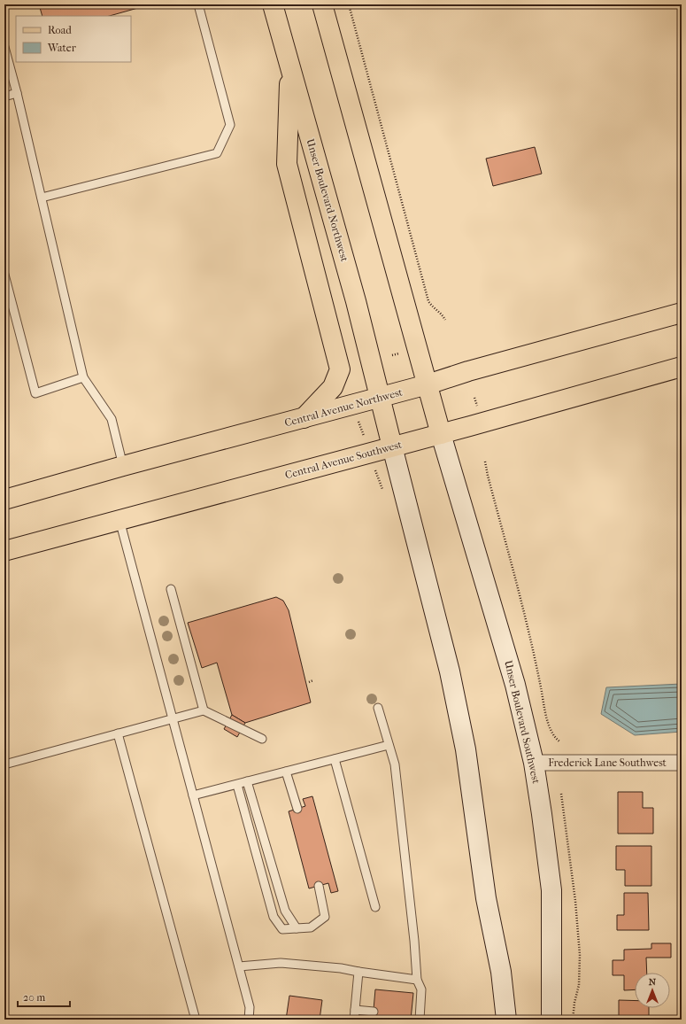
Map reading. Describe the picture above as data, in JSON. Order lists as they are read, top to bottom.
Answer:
{
  "streets": {
    "main road": [
      "Unser Boulevard Northwest",
      "Central Avenue Northwest",
      "Central Avenue Southwest",
      "Unser Boulevard Southwest"
    ],
    "street": ["Frederick Lane Southwest"]
  },
  "crossings": [
    ["Unser Boulevard Northwest", "Central Avenue Northwest"],
    ["Unser Boulevard Northwest", "Central Avenue Southwest"],
    ["Central Avenue Southwest", "Unser Boulevard Southwest"],
    ["Unser Boulevard Southwest", "Frederick Lane Southwest"]
  ],
  "legend": ["Road", "Water"],
  "scale_bar": "20 m",
  "north": "top"
}
